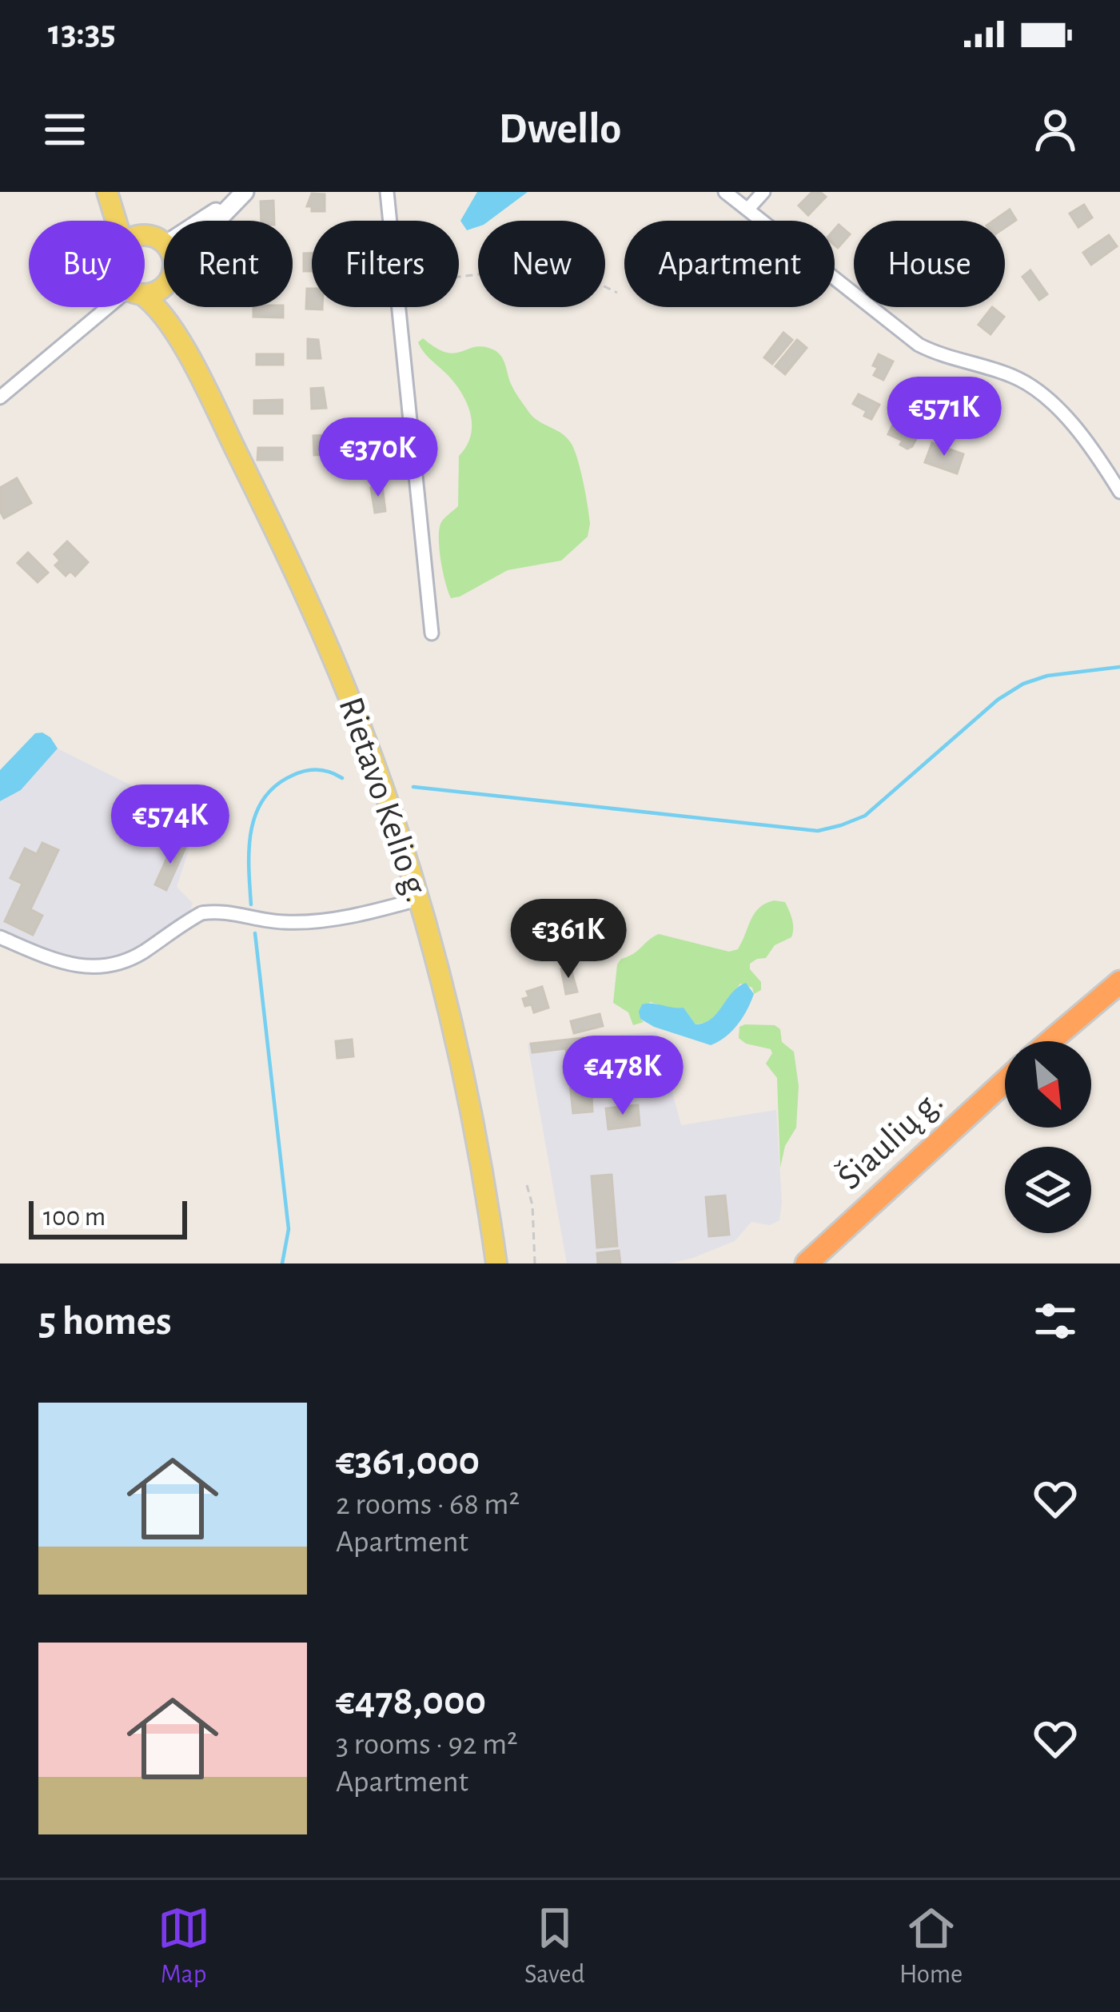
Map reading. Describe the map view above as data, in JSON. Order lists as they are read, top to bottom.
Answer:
{
  "streets": {
    "highway": ["Šiaulių g."],
    "main road": ["Rietavo Kelio g."]
  },
  "scale_bar": "100 m",
  "north": "bottom right",
  "page": {
    "status": "13:35",
    "header": "Dwello",
    "chip": [
      "Buy",
      "Rent",
      "Filters",
      "New",
      "Apartment",
      "House"
    ],
    "price": [
      "€571K",
      "€370K",
      "€574K",
      "€361K",
      "€478K"
    ],
    "scale": "100 m",
    "heading": "5 homes",
    "list": [
      {
        "name": "€361,000",
        "note": "2 rooms · 68 m² · Apartment"
      },
      {
        "name": "€478,000",
        "note": "3 rooms · 92 m² · Apartment"
      }
    ],
    "tabs": ["Map", "Saved", "Home"]
  }
}
